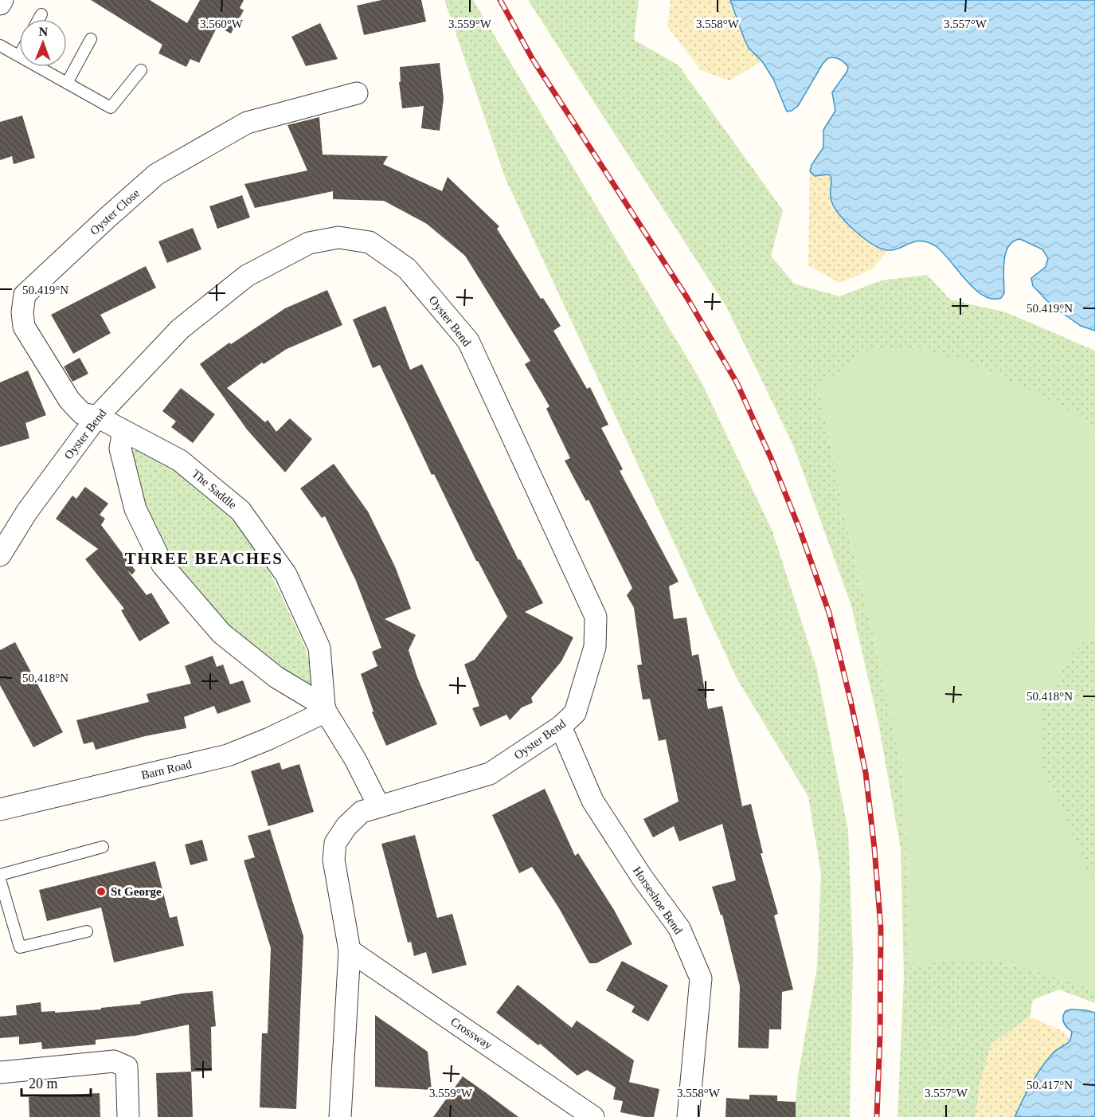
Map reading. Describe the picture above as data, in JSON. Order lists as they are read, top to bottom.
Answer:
{
  "streets": {
    "street": [
      "Oyster Close",
      "Oyster Bend",
      "The Saddle",
      "Barn Road",
      "Horseshoe Bend",
      "Crossway"
    ]
  },
  "crossings": [
    ["Oyster Close", "Oyster Bend"],
    ["Oyster Close", "The Saddle"],
    ["Oyster Bend", "The Saddle"],
    ["Oyster Bend", "Horseshoe Bend"],
    ["The Saddle", "Barn Road"]
  ],
  "districts": ["THREE BEACHES"],
  "places": ["St George"],
  "scale_bar": "20 m",
  "north": "top",
  "coordinates": [
    "3.560°W",
    "3.559°W",
    "3.558°W",
    "3.557°W",
    "50.419°N",
    "50.418°N",
    "50.417°N"
  ]
}
